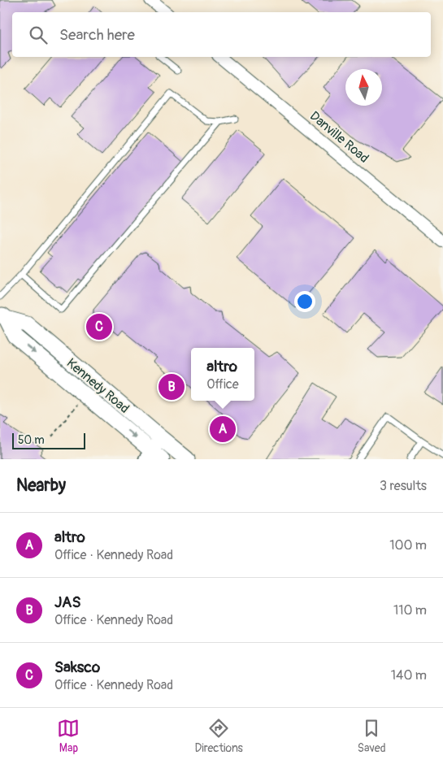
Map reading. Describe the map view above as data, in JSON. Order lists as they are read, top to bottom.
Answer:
{
  "streets": {
    "main road": ["Kennedy Road"],
    "street": ["Danville Road"]
  },
  "scale_bar": "50 m",
  "north": "top",
  "page": {
    "search": "Search here",
    "pins": ["C", "B", "A"],
    "popup": ["altro", "Office"],
    "scale": "50 m",
    "heading": ["Nearby", "3 results"],
    "list": [
      {
        "mark": "A",
        "name": "altro",
        "note": "Office · Kennedy Road",
        "value": "100 m"
      },
      {
        "mark": "B",
        "name": "JAS",
        "note": "Office · Kennedy Road",
        "value": "110 m"
      },
      {
        "mark": "C",
        "name": "Saksco",
        "note": "Office · Kennedy Road",
        "value": "140 m"
      }
    ],
    "nav": ["Map", "Directions", "Saved"]
  }
}
